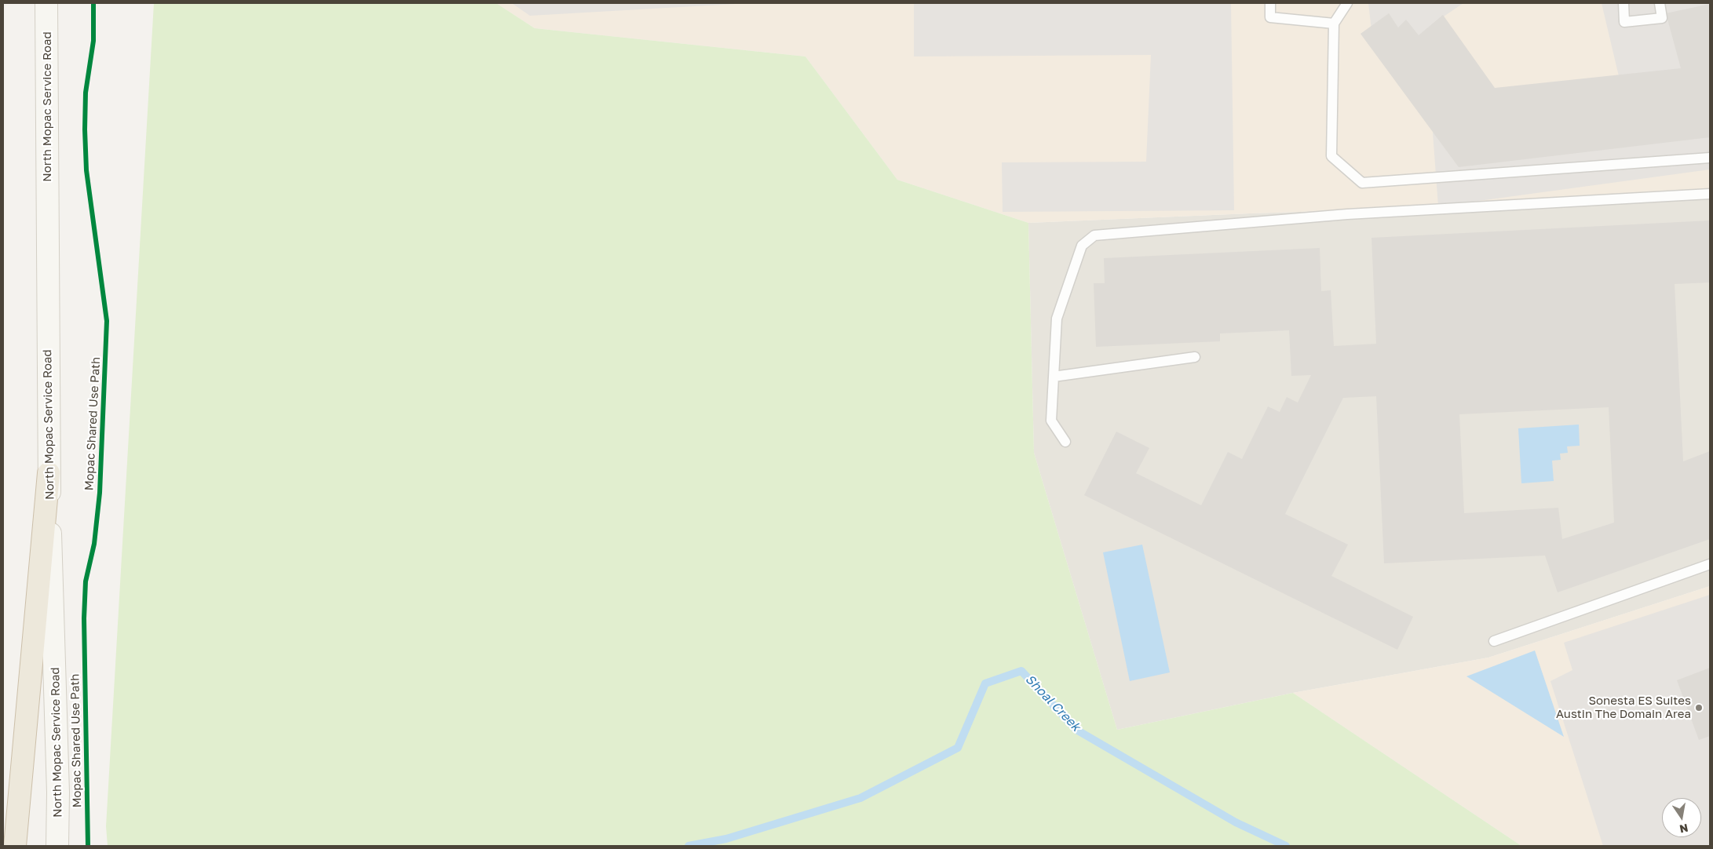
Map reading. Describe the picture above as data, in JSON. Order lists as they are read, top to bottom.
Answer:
{
  "streets": {
    "main road": ["North Mopac Service Road"],
    "cycle path": ["Mopac Shared Use Path"]
  },
  "water": ["Shoal Creek"],
  "places": ["Sonesta ES Suites Austin The Domain Area"],
  "north": "bottom"
}
